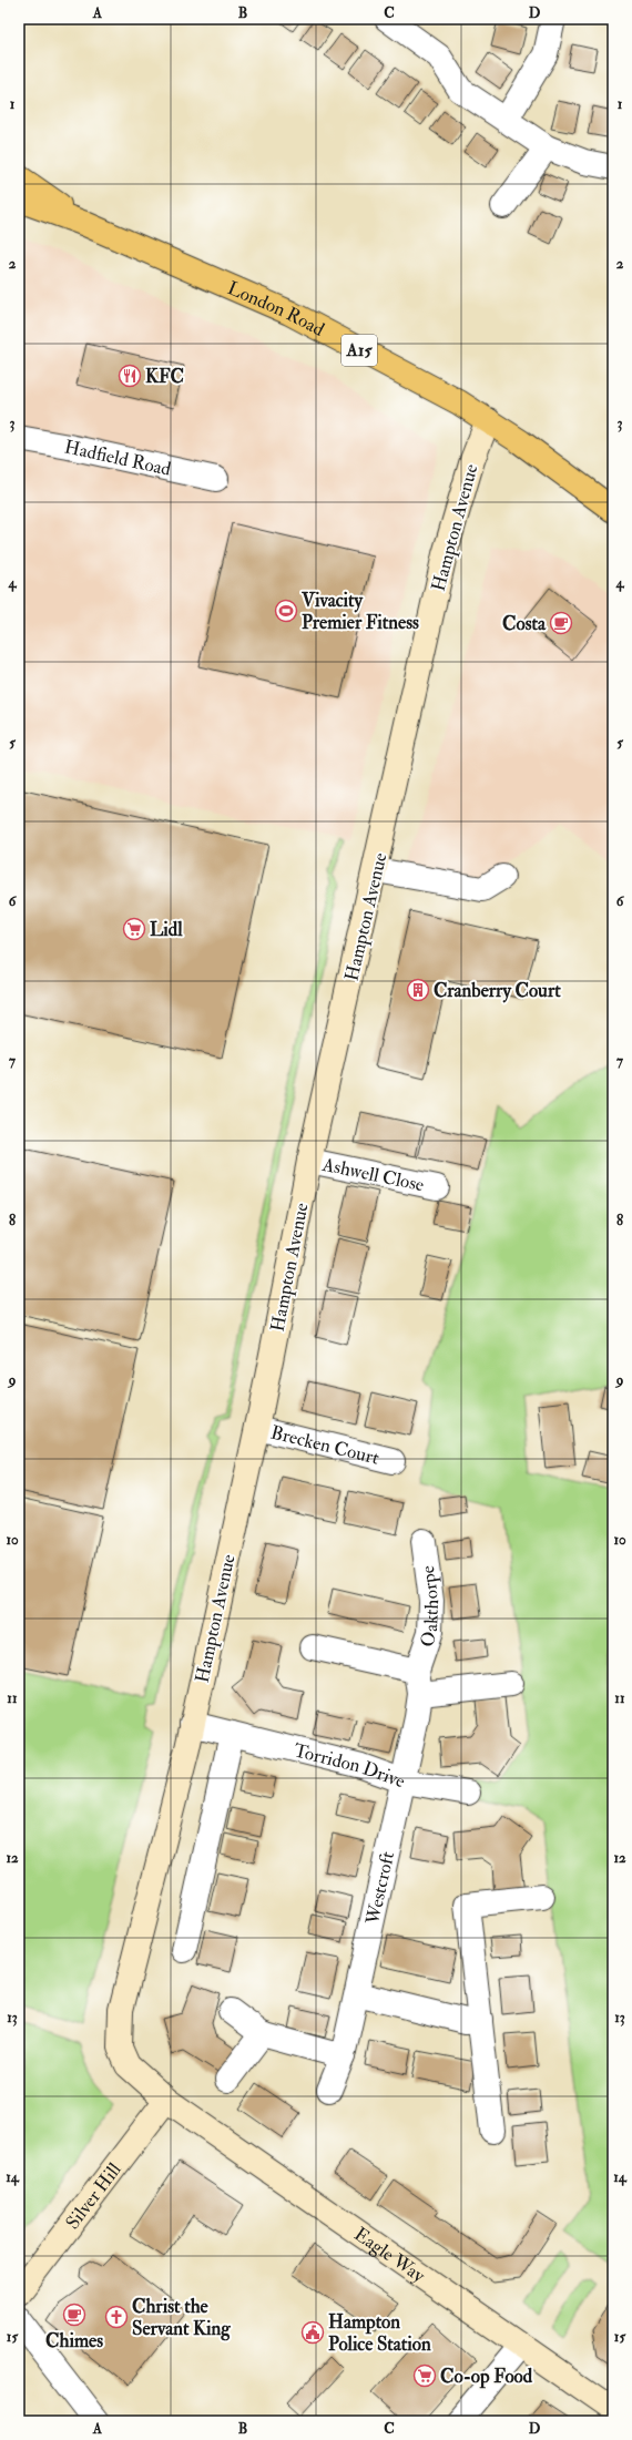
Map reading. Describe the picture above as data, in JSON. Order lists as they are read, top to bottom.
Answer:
{
  "streets": {
    "main road": ["London Road", "A15"],
    "street": [
      "Hadfield Road",
      "Hampton Avenue",
      "Ashwell Close",
      "Brecken Court",
      "Oakthorpe",
      "Torridon Drive",
      "Westcroft",
      "Silver Hill",
      "Eagle Way"
    ]
  },
  "crossings": [
    ["London Road", "Hampton Avenue"],
    ["Hampton Avenue", "Ashwell Close"],
    ["Hampton Avenue", "Brecken Court"],
    ["Hampton Avenue", "Torridon Drive"],
    ["Hampton Avenue", "Silver Hill"],
    ["Hampton Avenue", "Eagle Way"],
    ["Oakthorpe", "Torridon Drive"],
    ["Oakthorpe", "Westcroft"],
    ["Torridon Drive", "Westcroft"],
    ["Silver Hill", "Eagle Way"]
  ],
  "places": {
    "restaurant": ["KFC"],
    "sports": ["Vivacity Premier Fitness"],
    "cafe": ["Costa", "Chimes"],
    "supermarket": ["Lidl", "Co-op Food"],
    "building": ["Cranberry Court"],
    "church": ["Christ the Servant King"],
    "public building": ["Hampton Police Station"]
  },
  "grid": {
    "columns": [
      "A",
      "B",
      "C",
      "D"
    ],
    "rows": [
      "1",
      "2",
      "3",
      "4",
      "5",
      "6",
      "7",
      "8",
      "9",
      "10",
      "11",
      "12",
      "13",
      "14",
      "15"
    ]
  }
}
